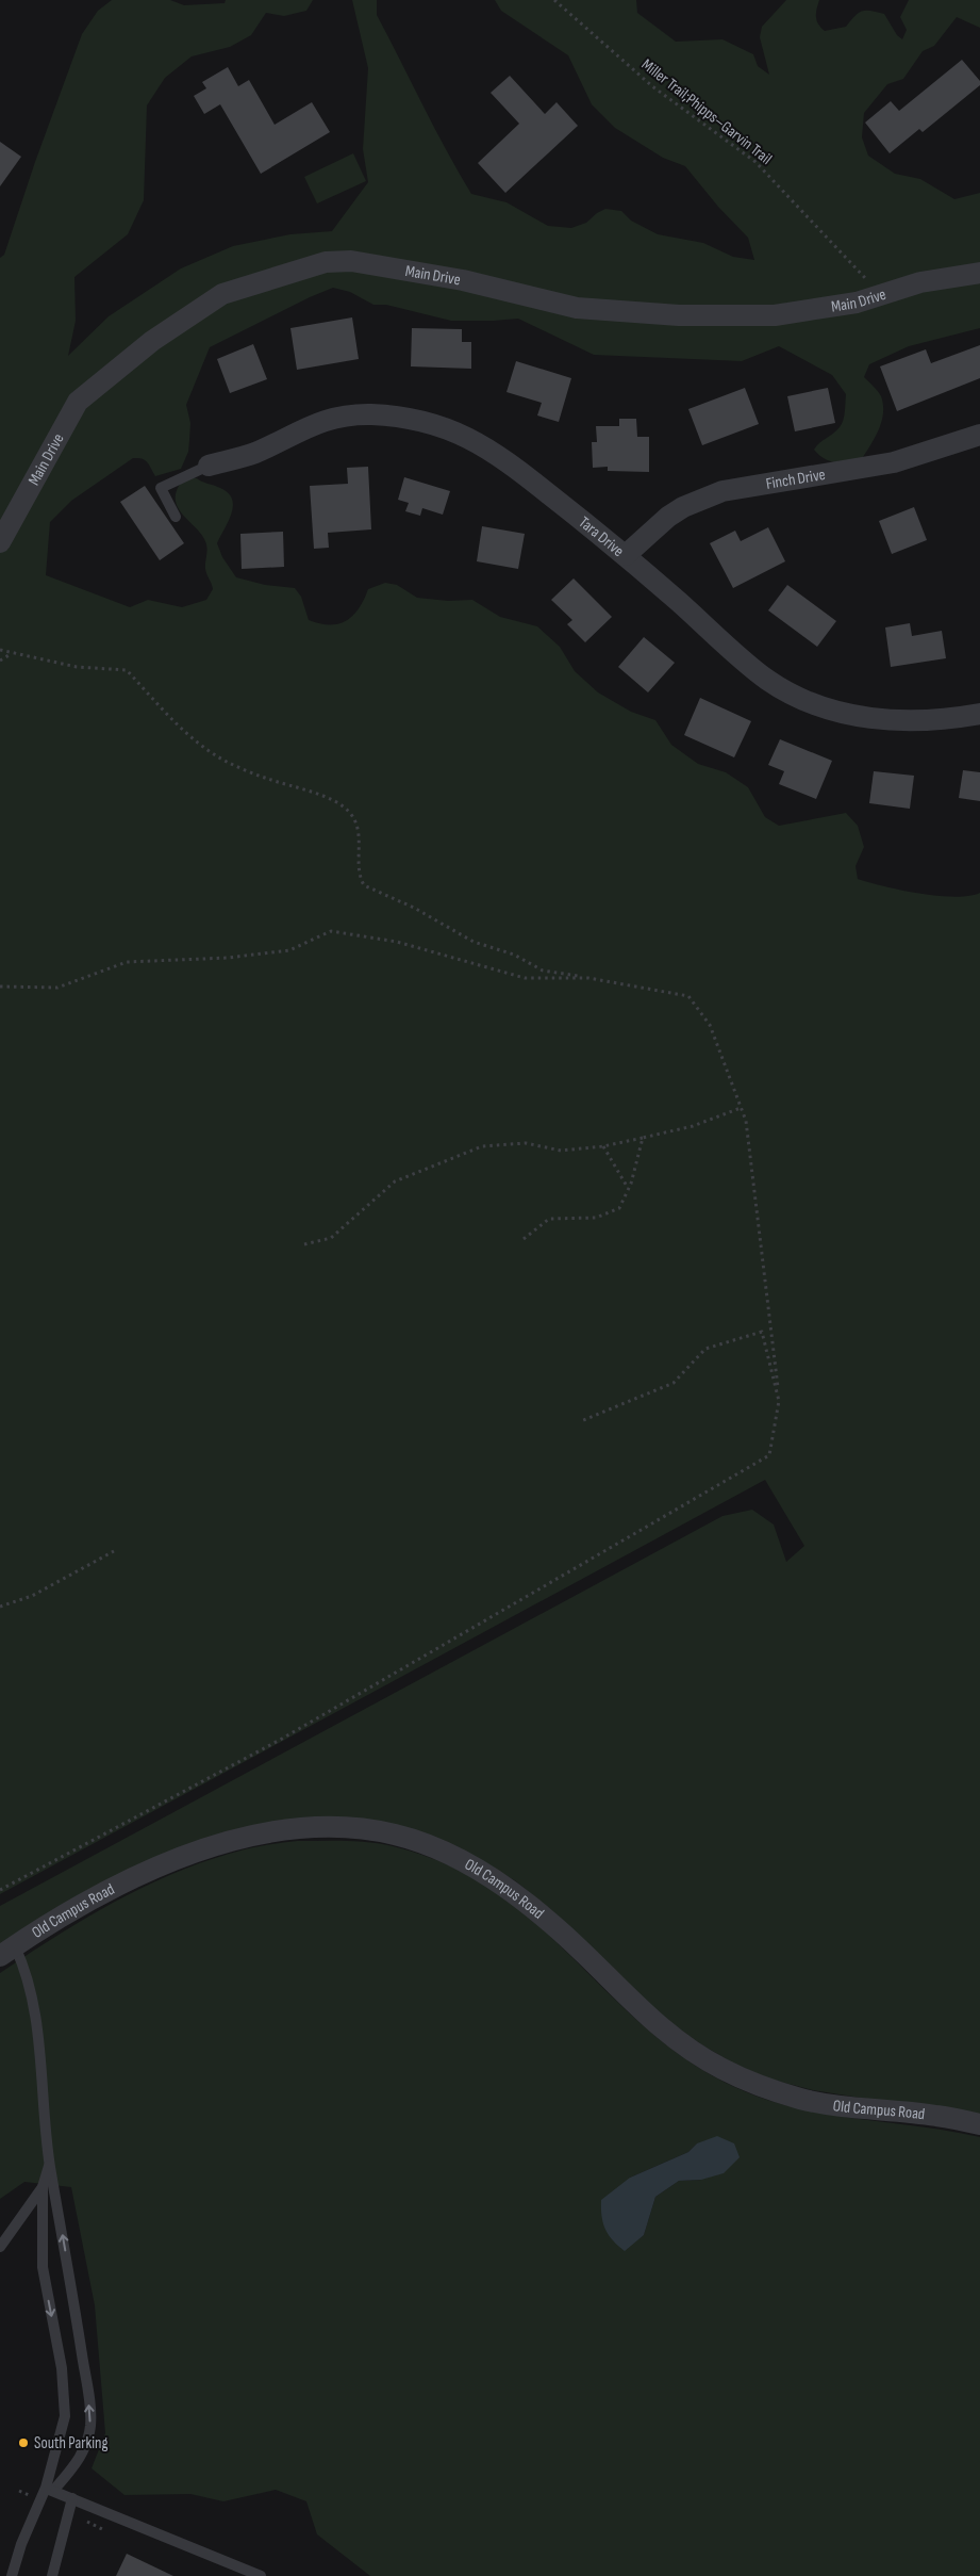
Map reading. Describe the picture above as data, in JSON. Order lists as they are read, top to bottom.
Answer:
{
  "streets": {
    "street": [
      "Main Drive",
      "Finch Drive",
      "Tara Drive",
      "Old Campus Road"
    ],
    "path": ["Miller Trail;Phipps–Garvin Trail"]
  },
  "crossings": [
    ["Miller Trail;Phipps–Garvin Trail", "Main Drive"],
    ["Finch Drive", "Tara Drive"]
  ],
  "places": ["South Parking"]
}
